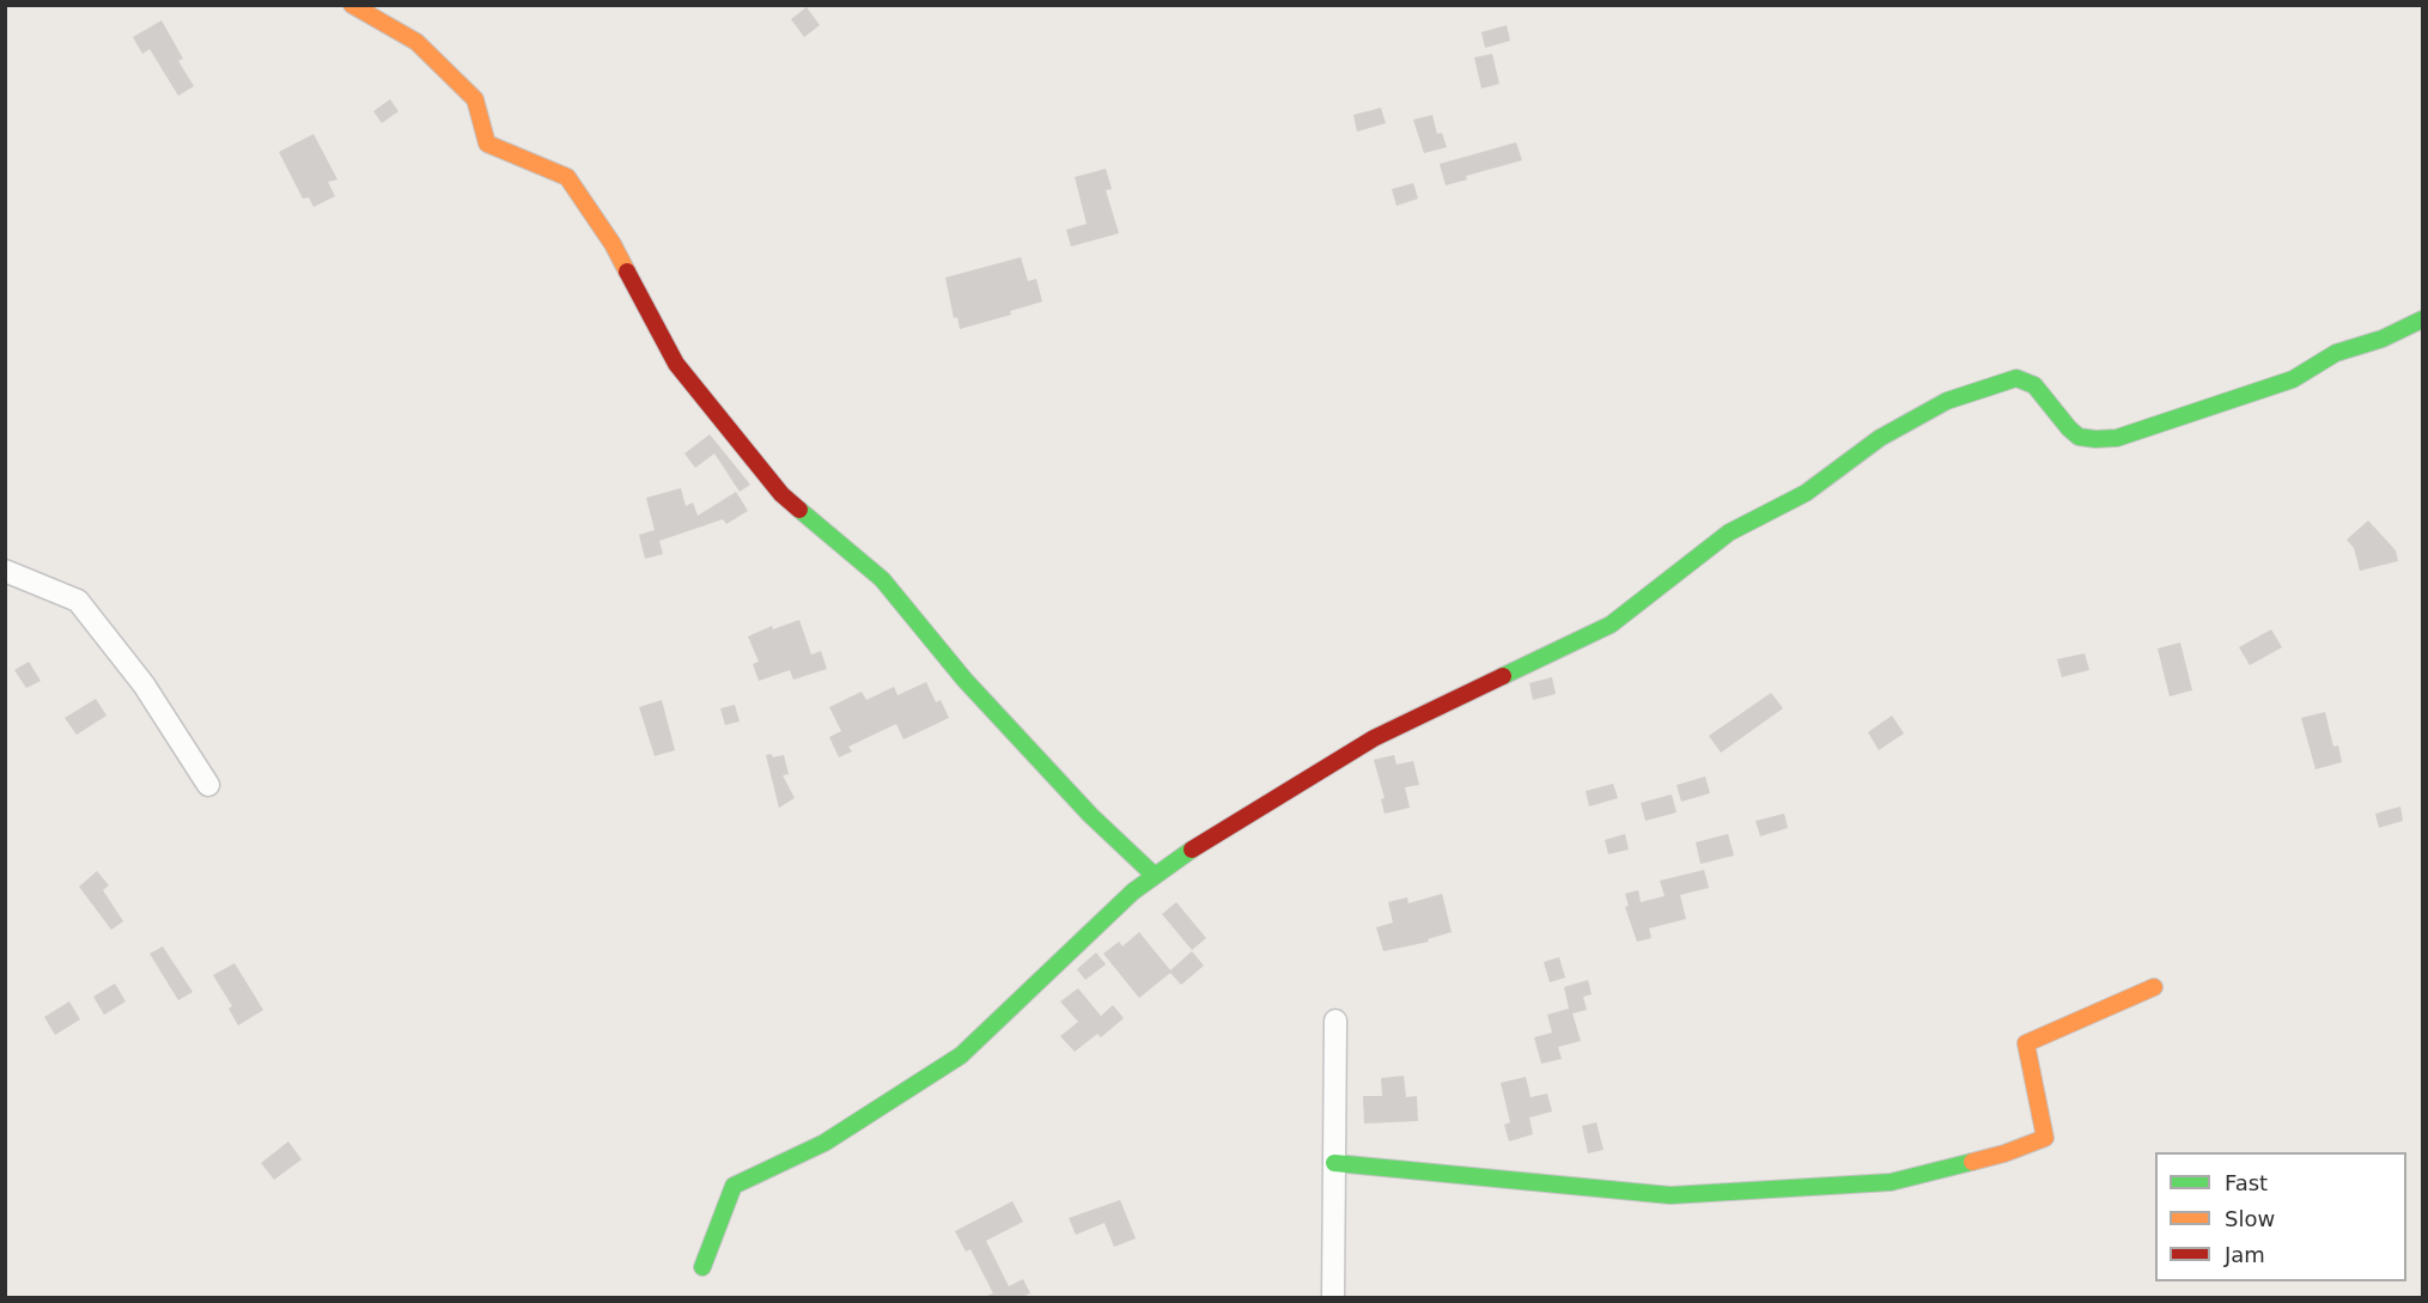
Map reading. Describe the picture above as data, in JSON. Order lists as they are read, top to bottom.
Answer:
{
  "legend": ["Fast", "Slow", "Jam"]
}
